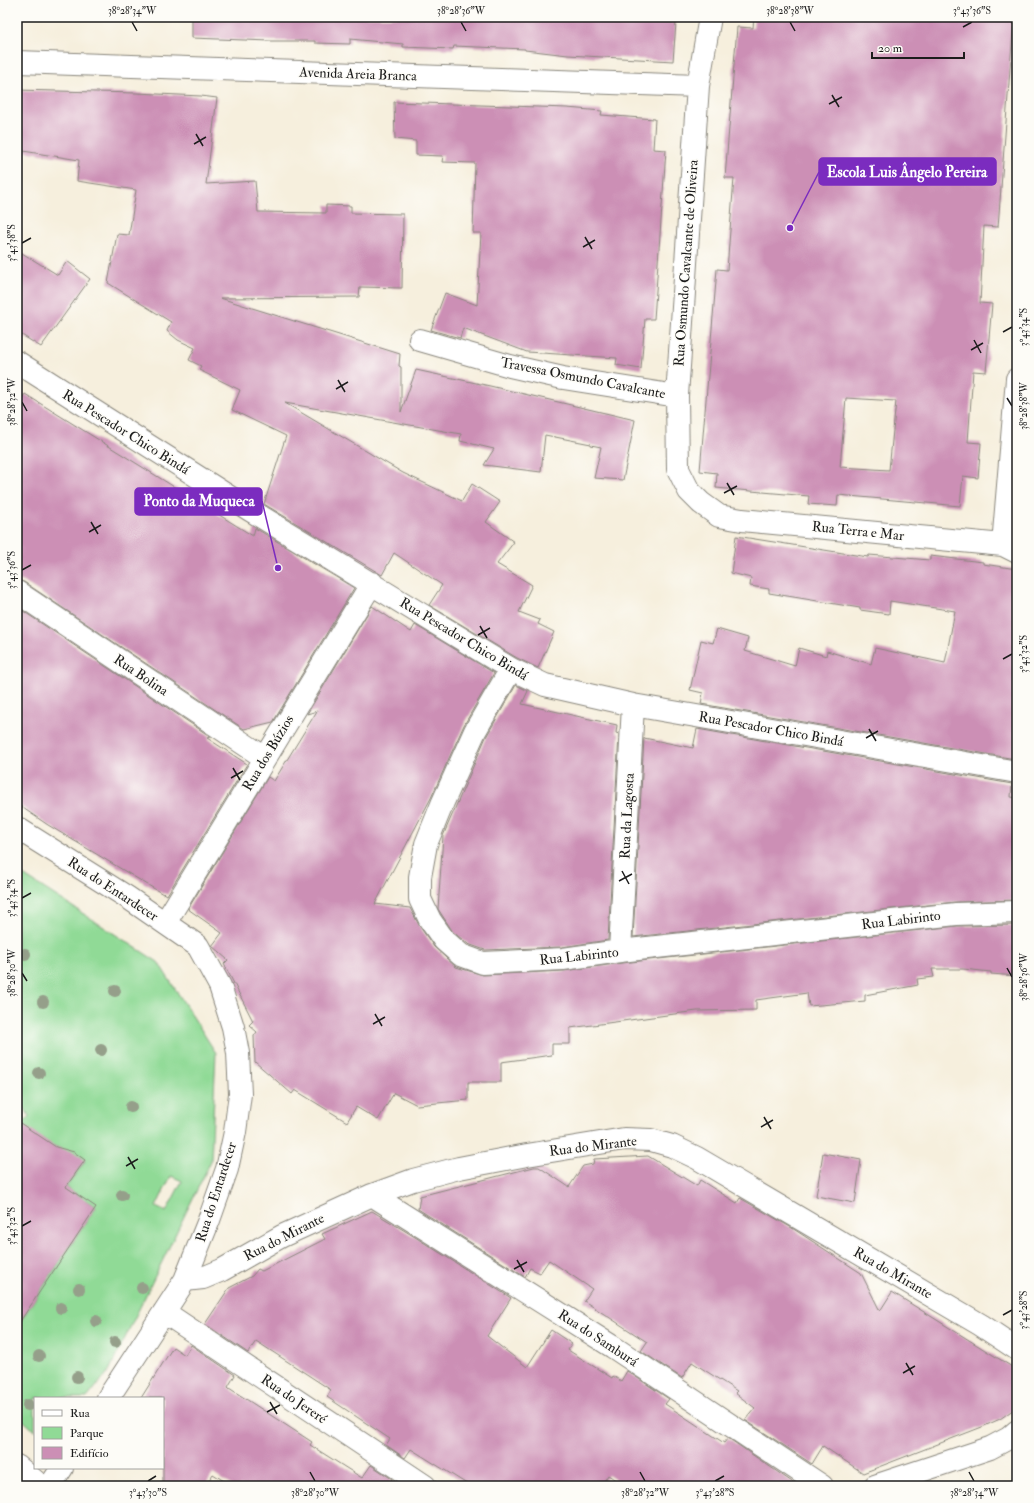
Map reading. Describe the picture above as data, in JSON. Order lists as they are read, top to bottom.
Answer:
{
  "streets": {
    "street": [
      "Avenida Areia Branca",
      "Rua Osmundo Cavalcante de Oliveira",
      "Travessa Osmundo Cavalcante",
      "Rua Pescador Chico Bindá",
      "Rua Terra e Mar",
      "Rua Bolina",
      "Rua dos Búzios",
      "Rua da Lagosta",
      "Rua do Entardecer",
      "Rua Labirinto",
      "Rua do Mirante",
      "Rua do Samburá",
      "Rua do Jereré"
    ]
  },
  "crossings": [
    ["Avenida Areia Branca", "Rua Osmundo Cavalcante de Oliveira"],
    ["Rua Osmundo Cavalcante de Oliveira", "Travessa Osmundo Cavalcante"],
    ["Rua Osmundo Cavalcante de Oliveira", "Rua Terra e Mar"],
    ["Rua Pescador Chico Bindá", "Rua dos Búzios"],
    ["Rua Pescador Chico Bindá", "Rua da Lagosta"],
    ["Rua Pescador Chico Bindá", "Rua Labirinto"],
    ["Rua Bolina", "Rua dos Búzios"],
    ["Rua dos Búzios", "Rua do Entardecer"],
    ["Rua da Lagosta", "Rua Labirinto"],
    ["Rua do Entardecer", "Rua do Mirante"],
    ["Rua do Entardecer", "Rua do Jereré"],
    ["Rua do Mirante", "Rua do Samburá"]
  ],
  "places": ["Escola Luis Ângelo Pereira", "Ponto da Muqueca"],
  "legend": ["Rua", "Parque", "Edifício"],
  "scale_bar": "20 m",
  "coordinates": [
    "38°28'34\"W",
    "38°28'36\"W",
    "38°28'38\"W",
    "3°43'36\"S",
    "3°43'38\"S",
    "3°43'34\"S",
    "38°28'32\"W",
    "3°43'32\"S",
    "38°28'30\"W",
    "3°43'28\"S",
    "3°43'30\"S"
  ]
}
